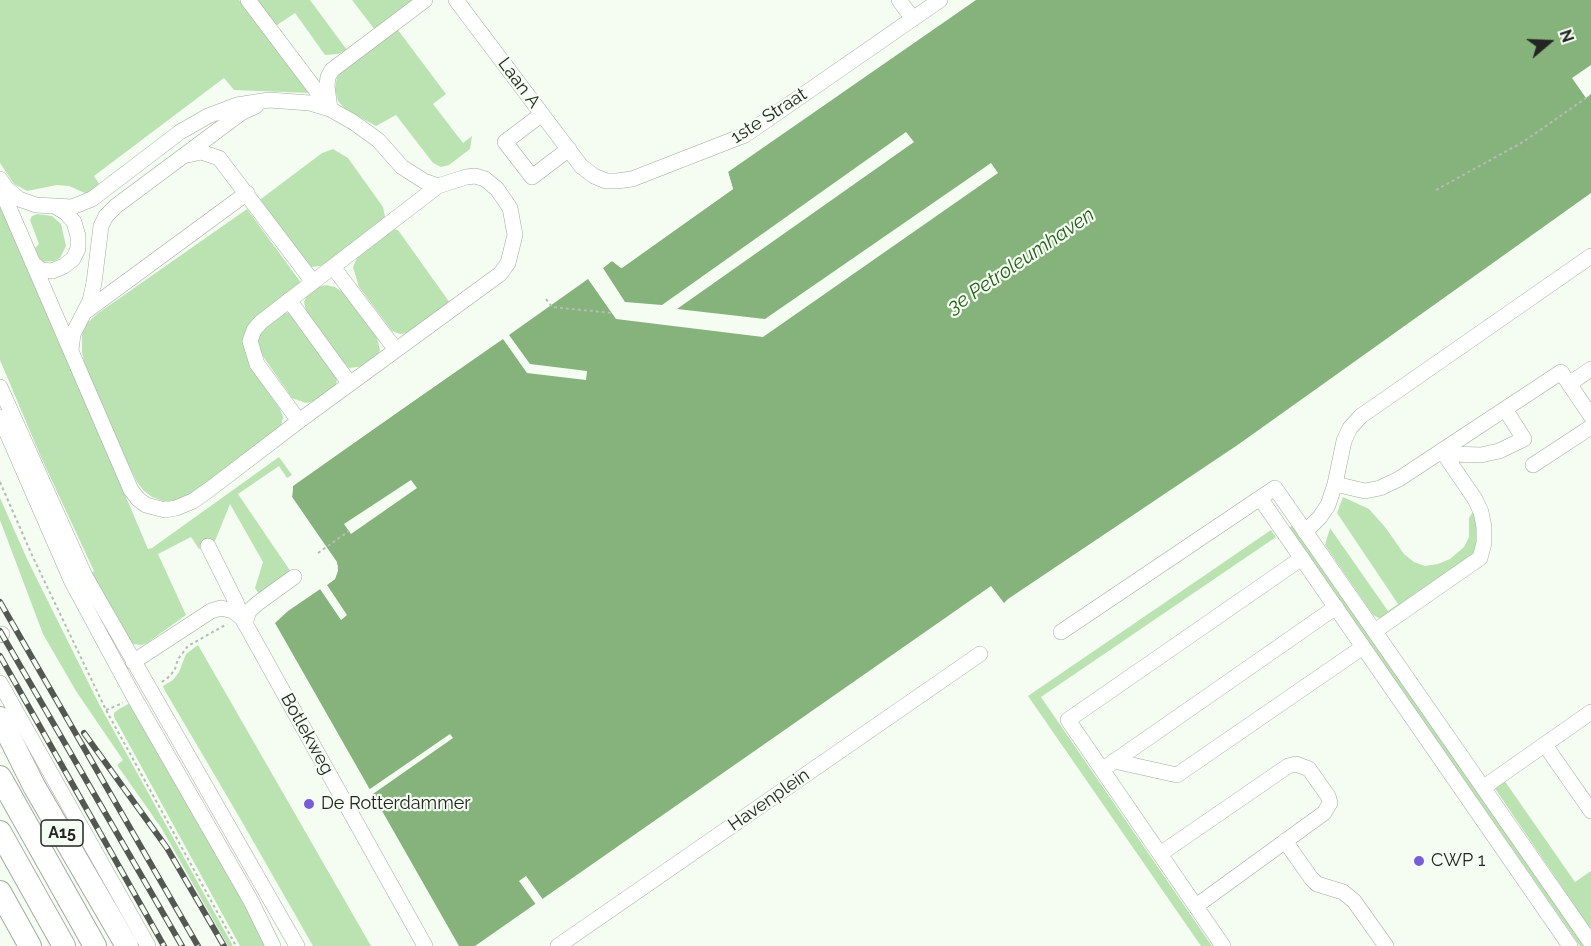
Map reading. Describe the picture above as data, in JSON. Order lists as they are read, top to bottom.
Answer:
{
  "streets": {
    "highway": ["A15"],
    "street": [
      "Laan A",
      "1ste Straat",
      "Botlekweg",
      "Havenplein"
    ]
  },
  "crossings": [
    ["Laan A", "1ste Straat"]
  ],
  "water": ["3e Petroleumhaven"],
  "places": ["De Rotterdammer", "CWP 1"],
  "north": "right"
}
